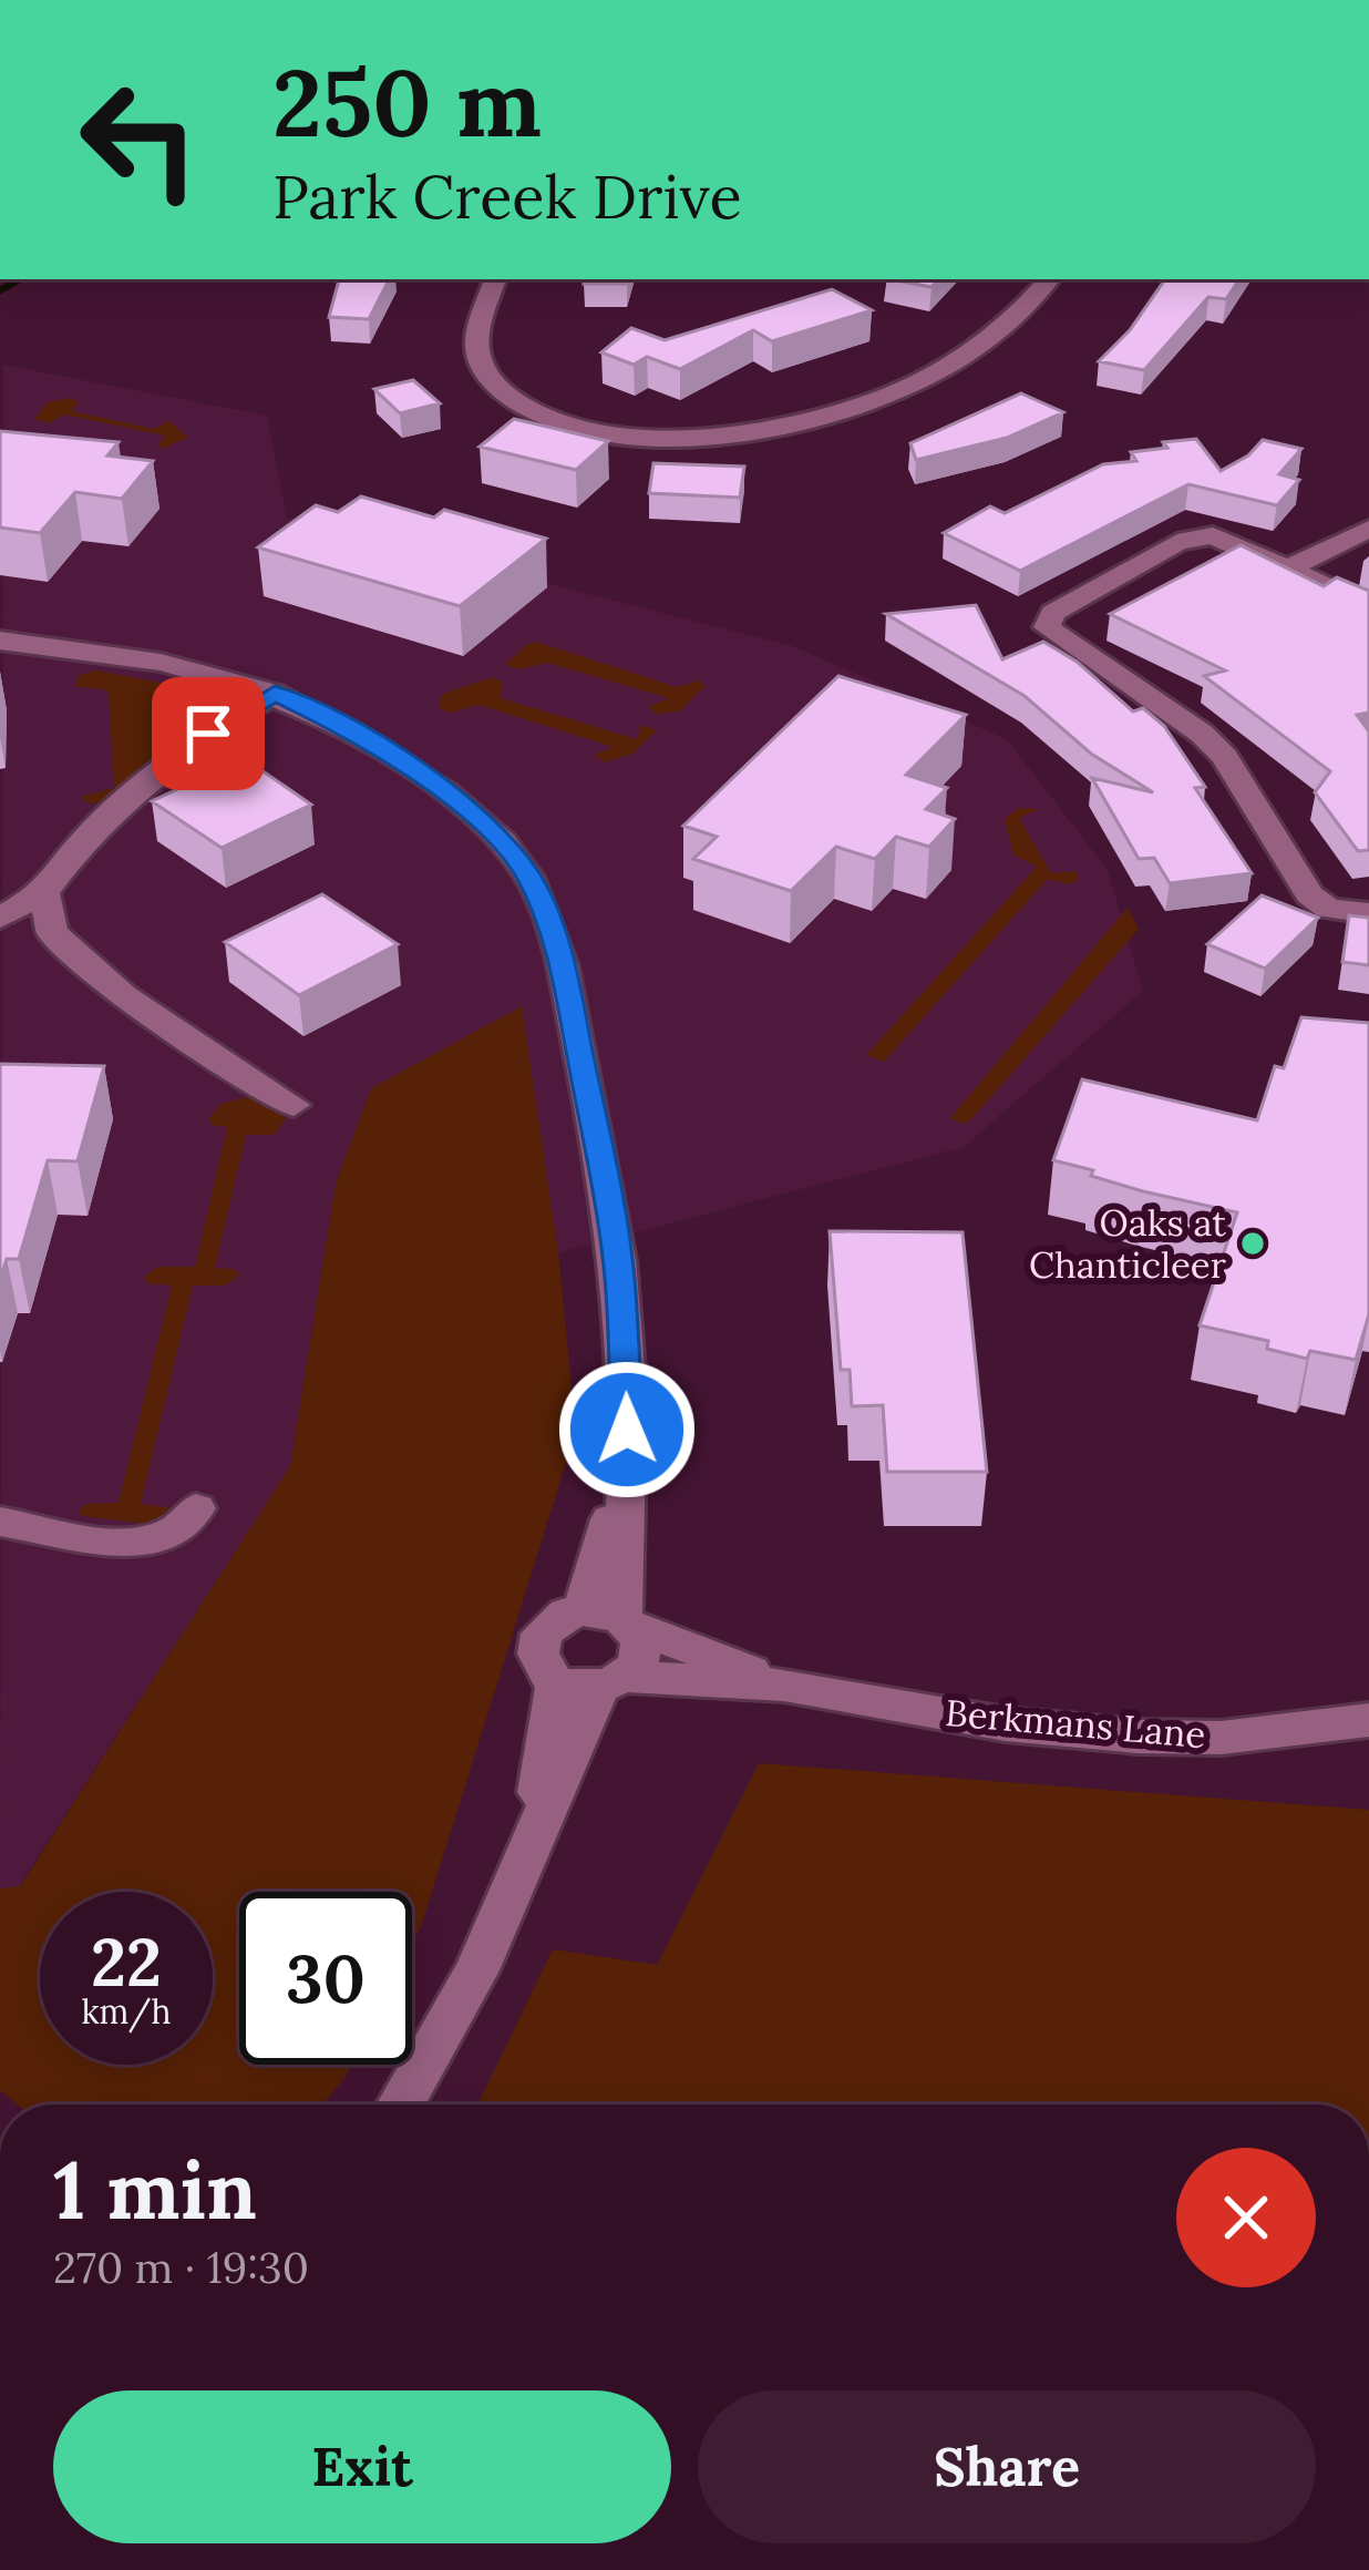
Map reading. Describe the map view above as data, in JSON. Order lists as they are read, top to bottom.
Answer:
{
  "streets": {
    "street": ["Berkmans Lane"]
  },
  "places": ["Oaks at Chanticleer"],
  "page": {
    "turn": ["250 m", "Park Creek Drive"],
    "speed": "22 km/h",
    "limit": "30",
    "heading": ["1 min", "270 m · 19:30"],
    "buttons": ["Exit", "Share"]
  }
}
